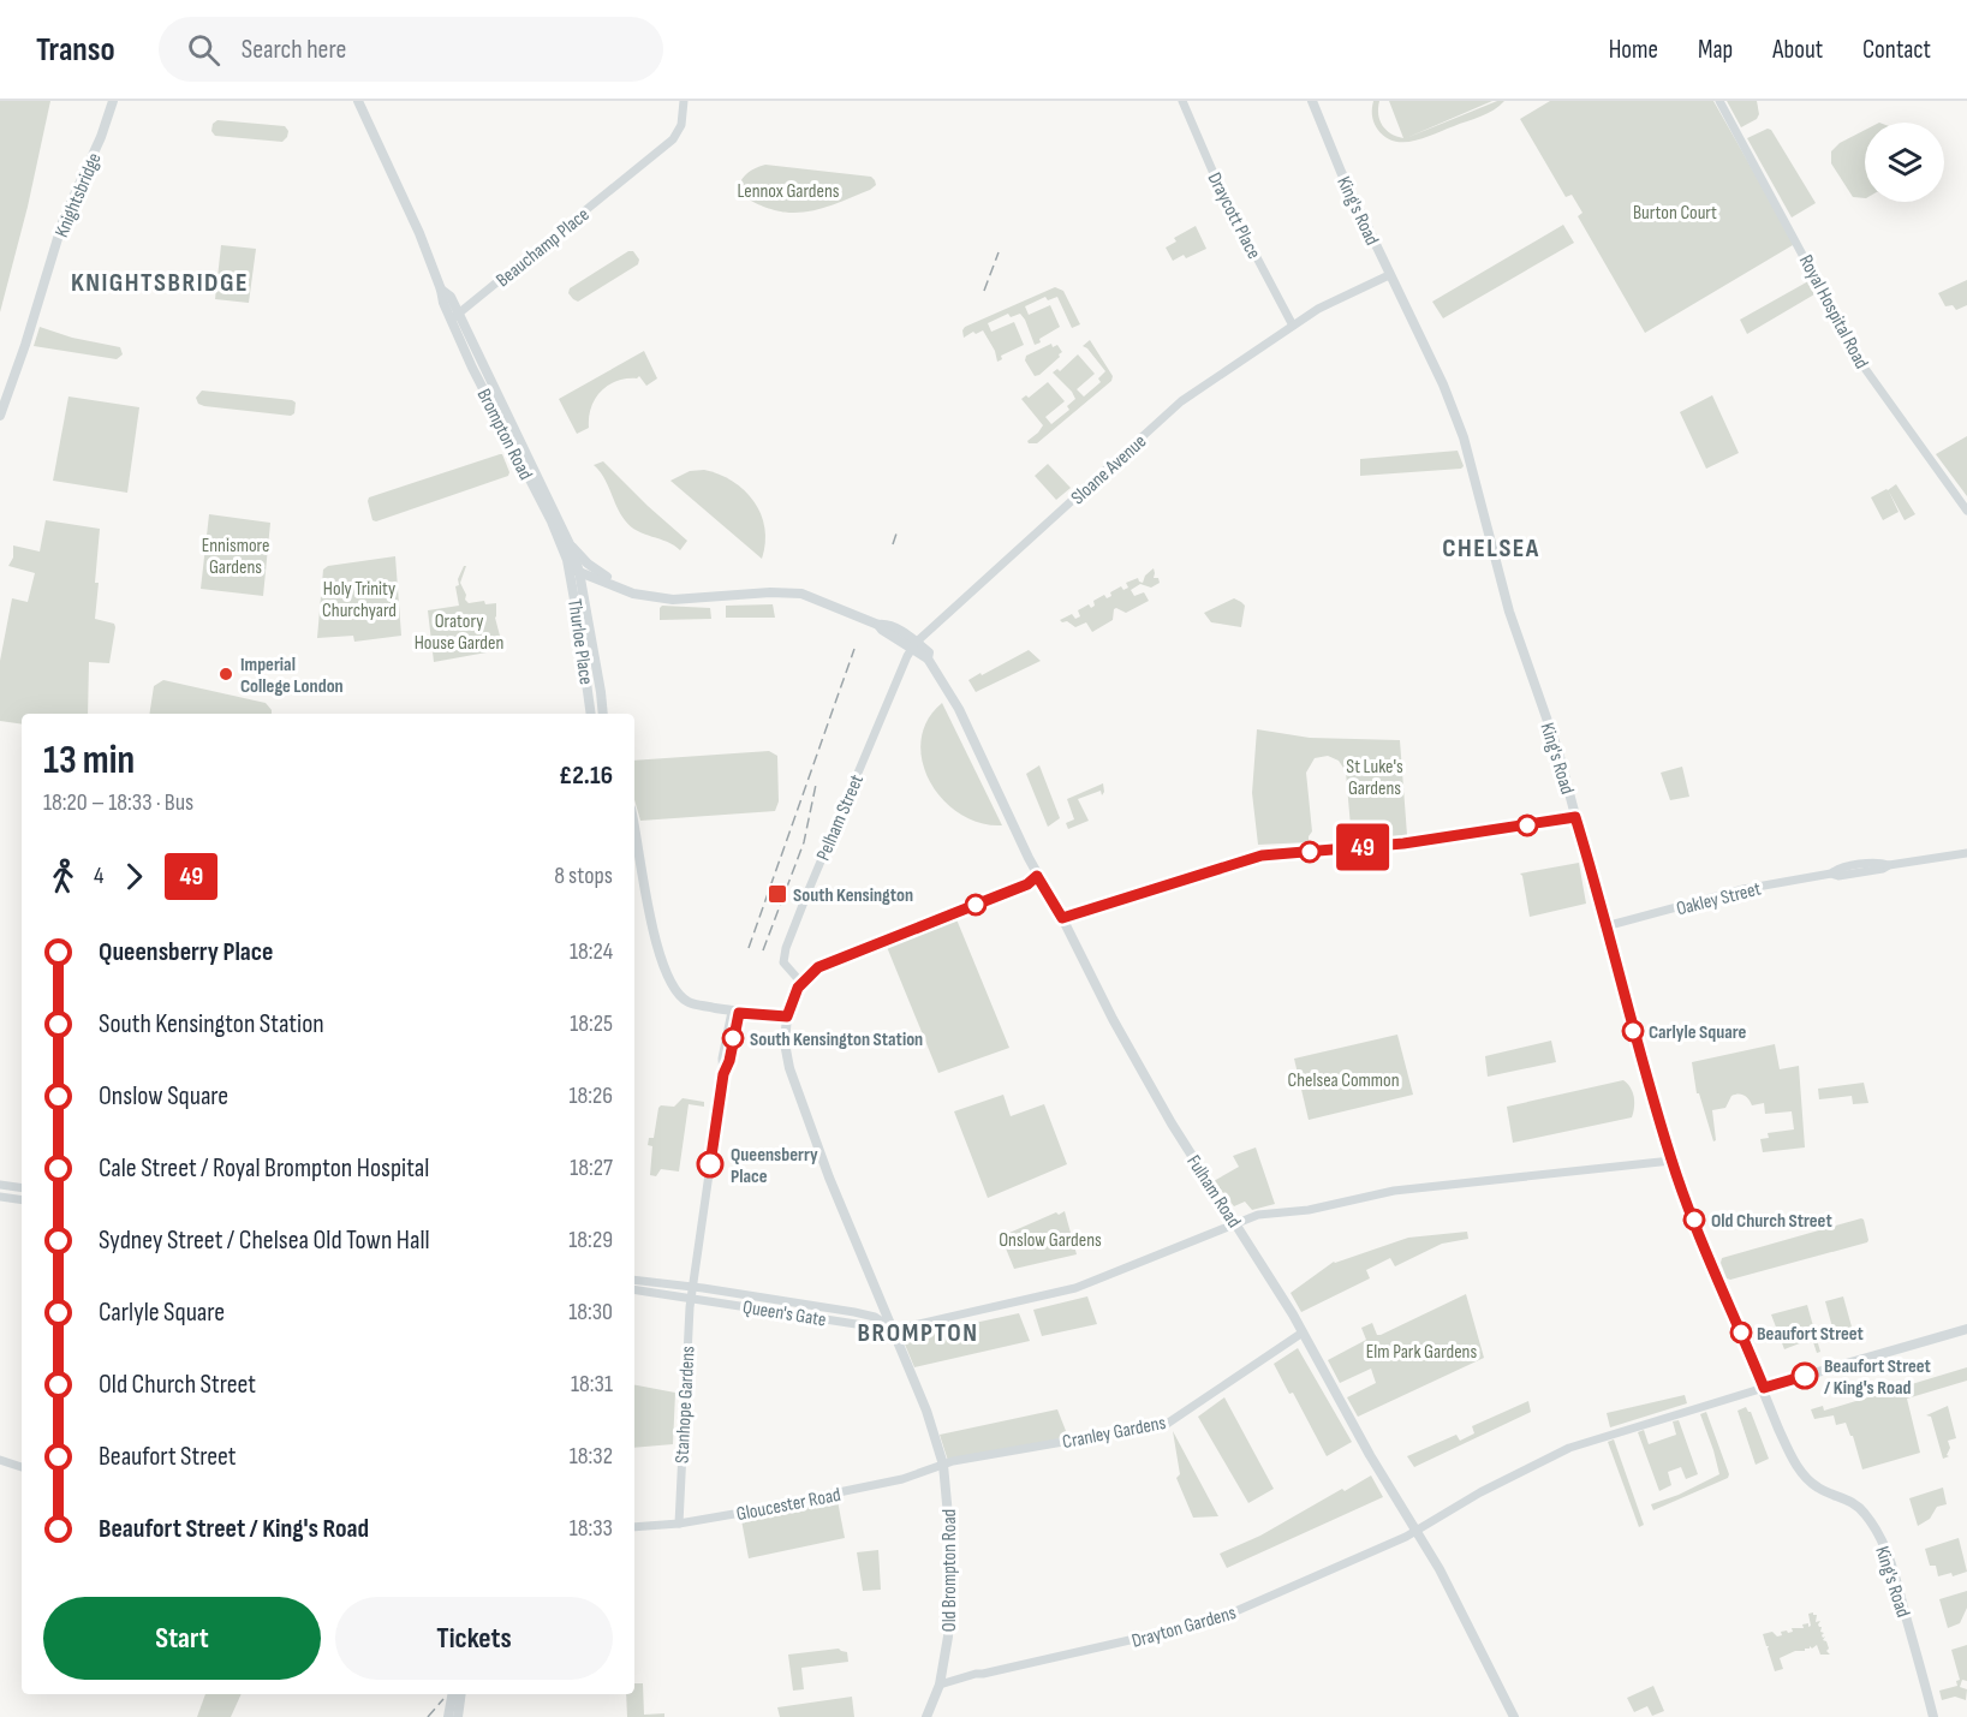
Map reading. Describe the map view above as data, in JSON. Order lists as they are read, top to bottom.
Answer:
{
  "streets": {
    "highway": ["Brompton Road", "Thurloe Place"],
    "main road": [
      "Knightsbridge",
      "King's Road",
      "Fulham Road",
      "Old Brompton Road"
    ],
    "street": [
      "Draycott Place",
      "Beauchamp Place",
      "Royal Hospital Road",
      "Sloane Avenue",
      "Pelham Street",
      "Oakley Street",
      "Queen's Gate",
      "Stanhope Gardens",
      "Cranley Gardens",
      "Gloucester Road",
      "Drayton Gardens"
    ]
  },
  "crossings": [
    ["King's Road", "Sloane Avenue"],
    ["King's Road", "Oakley Street"],
    ["Draycott Place", "Sloane Avenue"],
    ["Beauchamp Place", "Brompton Road"],
    ["Brompton Road", "Sloane Avenue"],
    ["Brompton Road", "Thurloe Place"],
    ["Brompton Road", "Pelham Street"],
    ["Brompton Road", "Fulham Road"],
    ["Sloane Avenue", "Pelham Street"],
    ["Sloane Avenue", "Fulham Road"],
    ["Pelham Street", "Fulham Road"],
    ["Pelham Street", "Old Brompton Road"],
    ["Fulham Road", "Cranley Gardens"],
    ["Fulham Road", "Old Brompton Road"],
    ["Fulham Road", "Drayton Gardens"],
    ["Queen's Gate", "Stanhope Gardens"],
    ["Queen's Gate", "Old Brompton Road"],
    ["Stanhope Gardens", "Gloucester Road"],
    ["Cranley Gardens", "Gloucester Road"],
    ["Cranley Gardens", "Old Brompton Road"],
    ["Gloucester Road", "Old Brompton Road"],
    ["Old Brompton Road", "Drayton Gardens"]
  ],
  "districts": ["KNIGHTSBRIDGE", "CHELSEA", "BROMPTON"],
  "parks": [
    "Lennox Gardens",
    "Burton Court",
    "Ennismore Gardens",
    "Holy Trinity Churchyard",
    "Oratory House Garden",
    "St Luke's Gardens",
    "Chelsea Common",
    "Onslow Gardens",
    "Elm Park Gardens"
  ],
  "places": {
    "other": [
      "Imperial College London",
      "Carlyle Square",
      "South Kensington Station",
      "Queensberry Place",
      "Old Church Street",
      "Beaufort Street",
      "Beaufort Street / King's Road"
    ],
    "transit": ["South Kensington"]
  },
  "lines": ["bus line 49"],
  "page": {
    "header": "Transo",
    "search": "Search here",
    "nav": [
      "Home",
      "Map",
      "About",
      "Contact"
    ],
    "on_map": "49",
    "heading": ["13 min", "18:20 – 18:33 · Bus", "£2.16"],
    "legs": ["4", "49", "8 stops"],
    "list": [
      {
        "name": "Queensberry Place",
        "value": "18:24"
      },
      {
        "name": "South Kensington Station",
        "value": "18:25"
      },
      {
        "name": "Onslow Square",
        "value": "18:26"
      },
      {
        "name": "Cale Street / Royal Brompton Hospital",
        "value": "18:27"
      },
      {
        "name": "Sydney Street / Chelsea Old Town Hall",
        "value": "18:29"
      },
      {
        "name": "Carlyle Square",
        "value": "18:30"
      },
      {
        "name": "Old Church Street",
        "value": "18:31"
      },
      {
        "name": "Beaufort Street",
        "value": "18:32"
      },
      {
        "name": "Beaufort Street / King's Road",
        "value": "18:33"
      }
    ],
    "buttons": ["Start", "Tickets"]
  }
}
